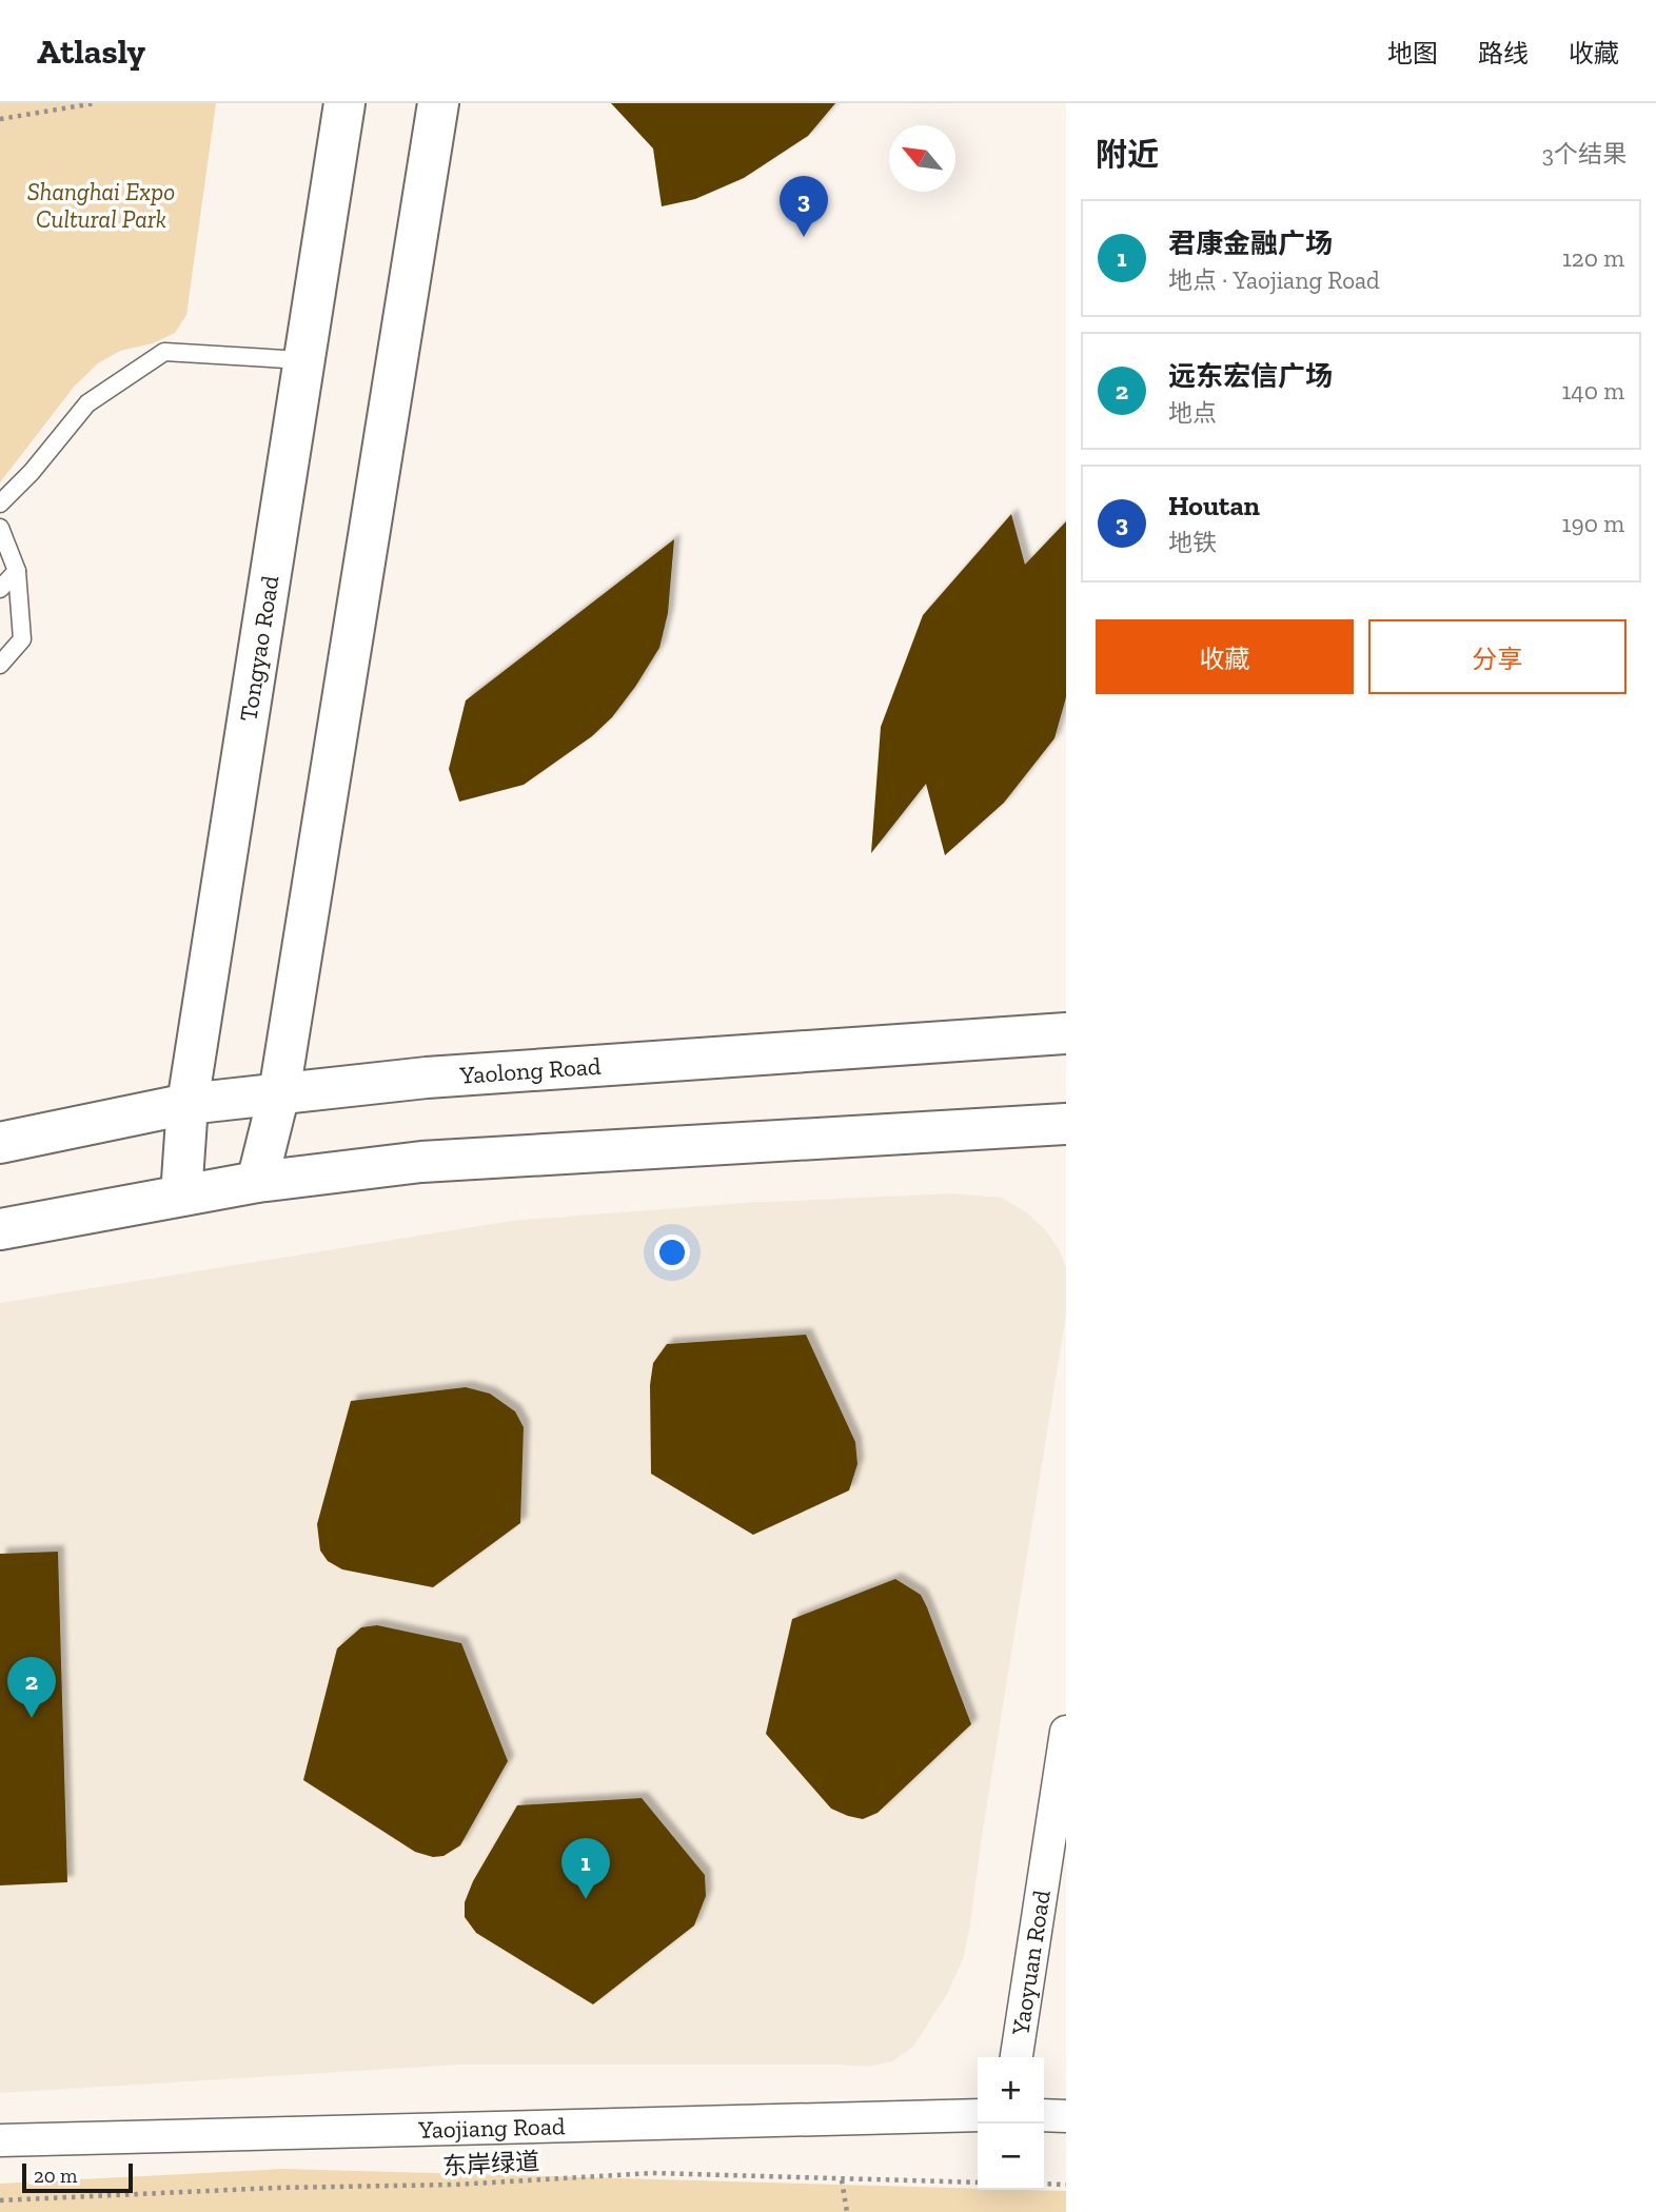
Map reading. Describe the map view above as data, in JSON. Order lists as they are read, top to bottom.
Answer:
{
  "streets": {
    "street": [
      "Tongyao Road",
      "Yaolong Road",
      "Yaoyuan Road",
      "Yaojiang Road"
    ],
    "path": ["东岸绿道"]
  },
  "crossings": [
    ["Tongyao Road", "Yaolong Road"]
  ],
  "parks": ["Shanghai Expo Cultural Park"],
  "scale_bar": "20 m",
  "north": "top left",
  "page": {
    "header": "Atlasly",
    "nav": ["地图", "路线", "收藏"],
    "heading": ["附近", "3个结果"],
    "pins": ["3", "2", "1"],
    "list": [
      {
        "mark": "1",
        "name": "君康金融广场",
        "note": "地点 · Yaojiang Road",
        "value": "120 m"
      },
      {
        "mark": "2",
        "name": "远东宏信广场",
        "note": "地点",
        "value": "140 m"
      },
      {
        "mark": "3",
        "name": "Houtan",
        "note": "地铁",
        "value": "190 m"
      }
    ],
    "buttons": ["收藏", "分享"],
    "map_buttons": ["+", "−"],
    "scale": "20 m"
  }
}
